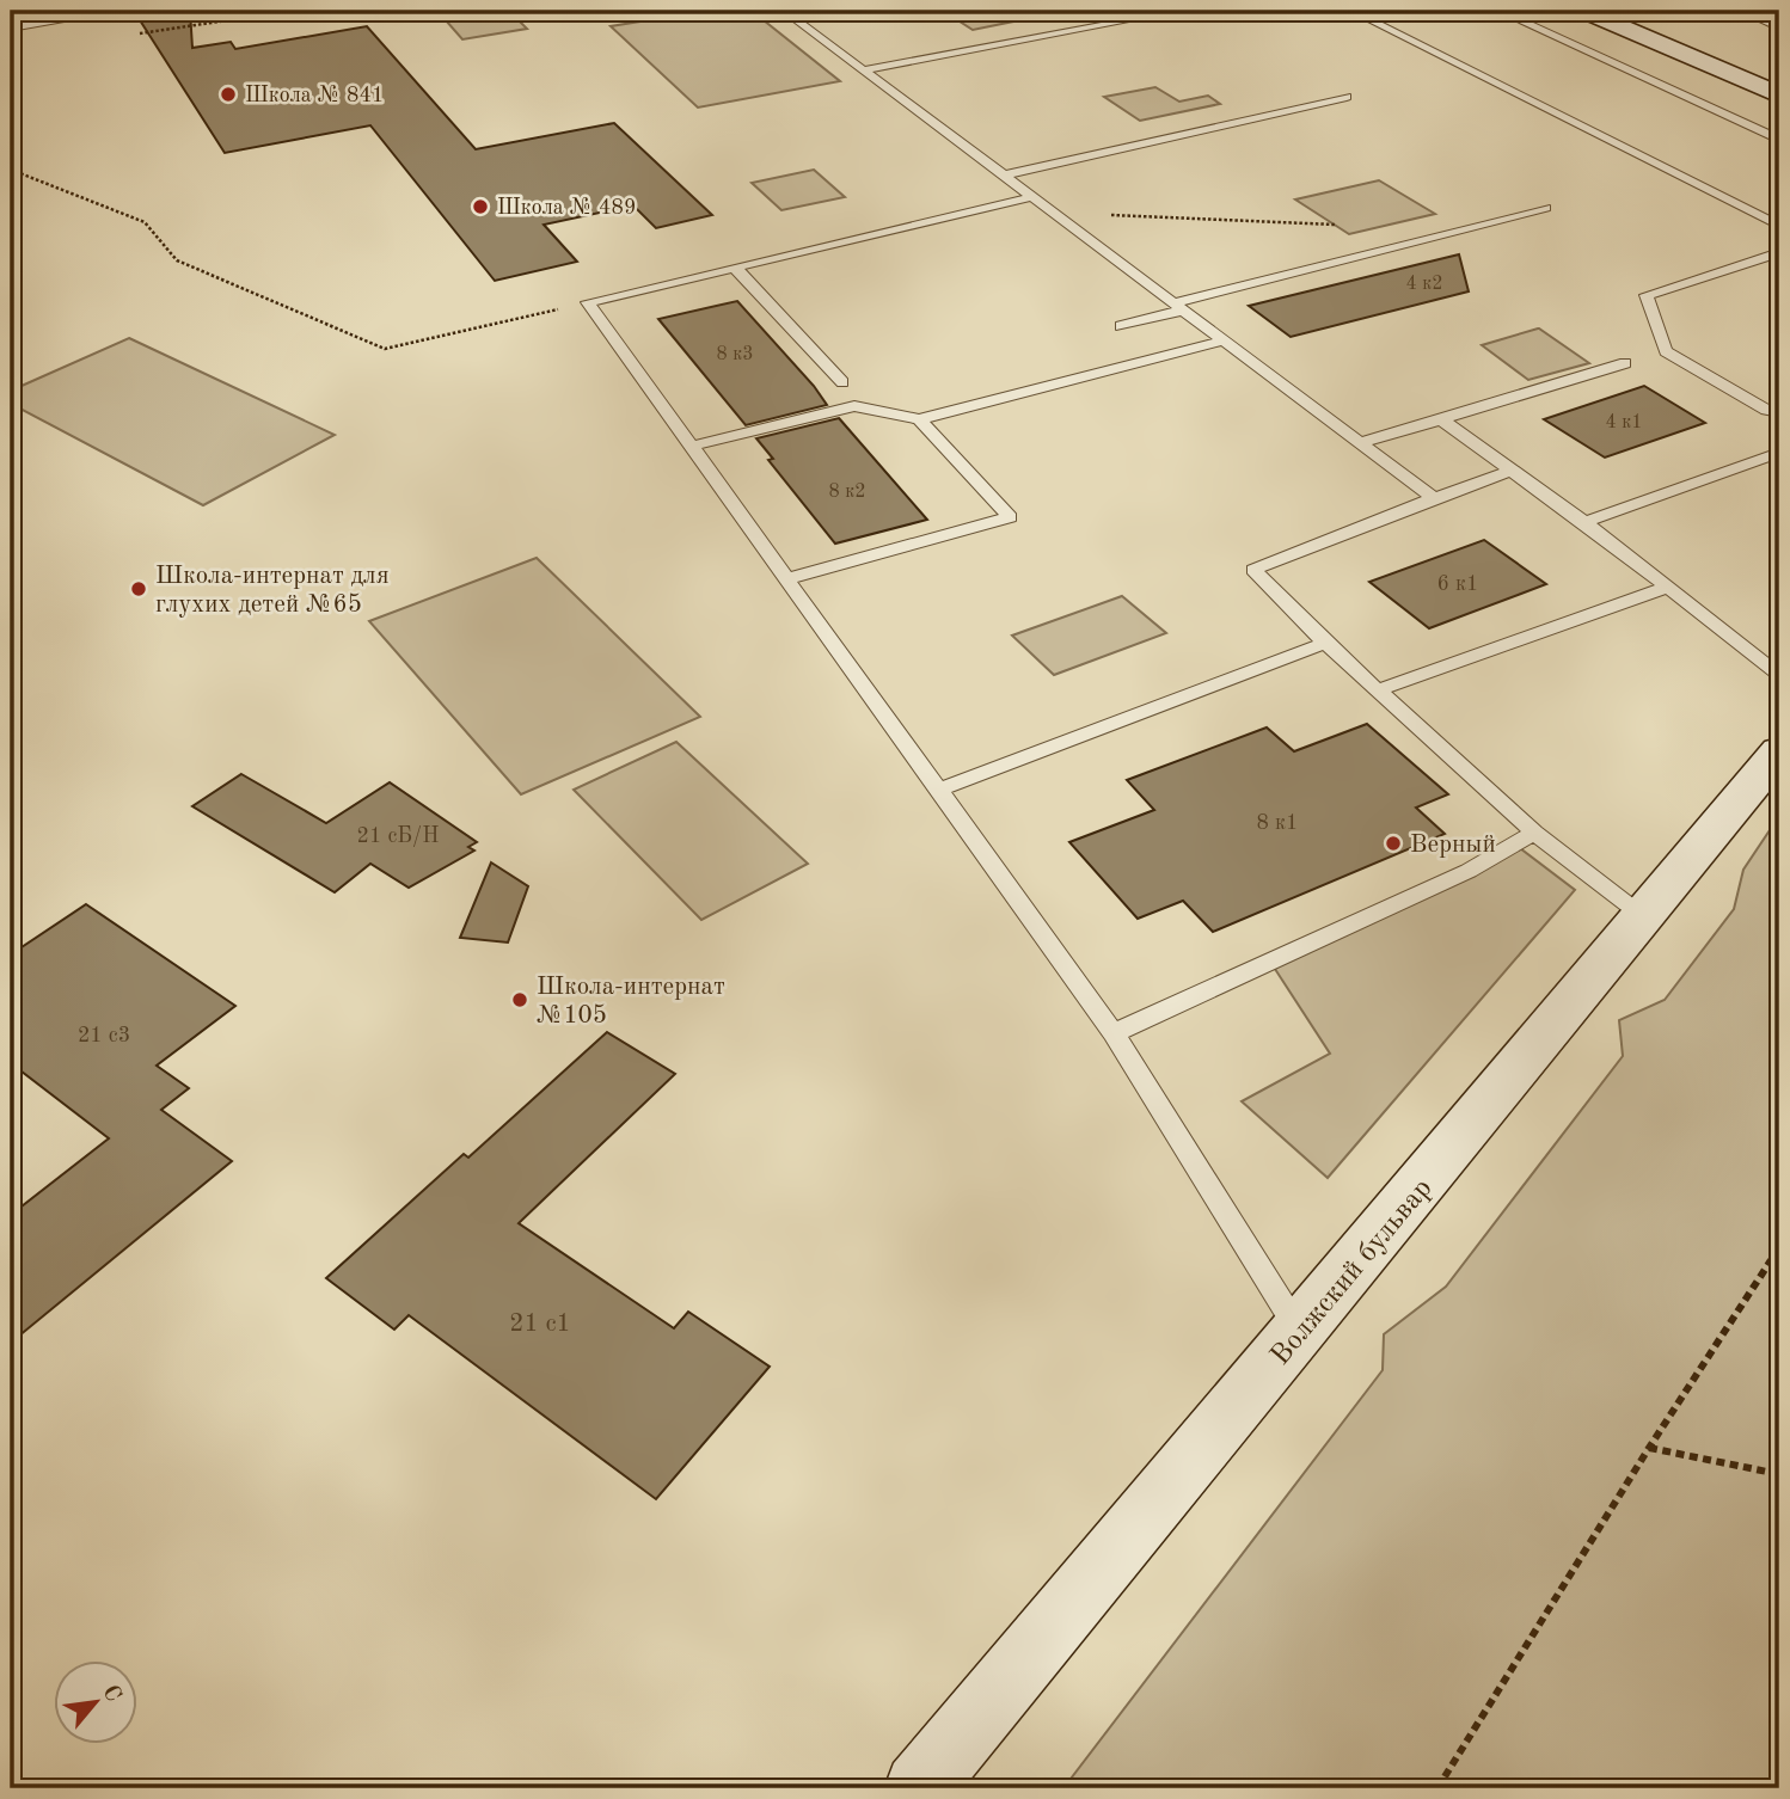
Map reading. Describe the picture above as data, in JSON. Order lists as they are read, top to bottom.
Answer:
{
  "streets": {
    "main road": ["Волжский бульвар"]
  },
  "places": [
    "Школа № 841",
    "Школа № 489",
    "Школа-интернат для глухих детей №65",
    "Верный",
    "Школа-интернат №105"
  ],
  "house_numbers": [
    "4 к2",
    "8 к3",
    "4 к1",
    "8 к2",
    "6 к1",
    "8 к1",
    "21 cБ/Н",
    "21 с3",
    "21 с1"
  ],
  "north": "top right"
}
